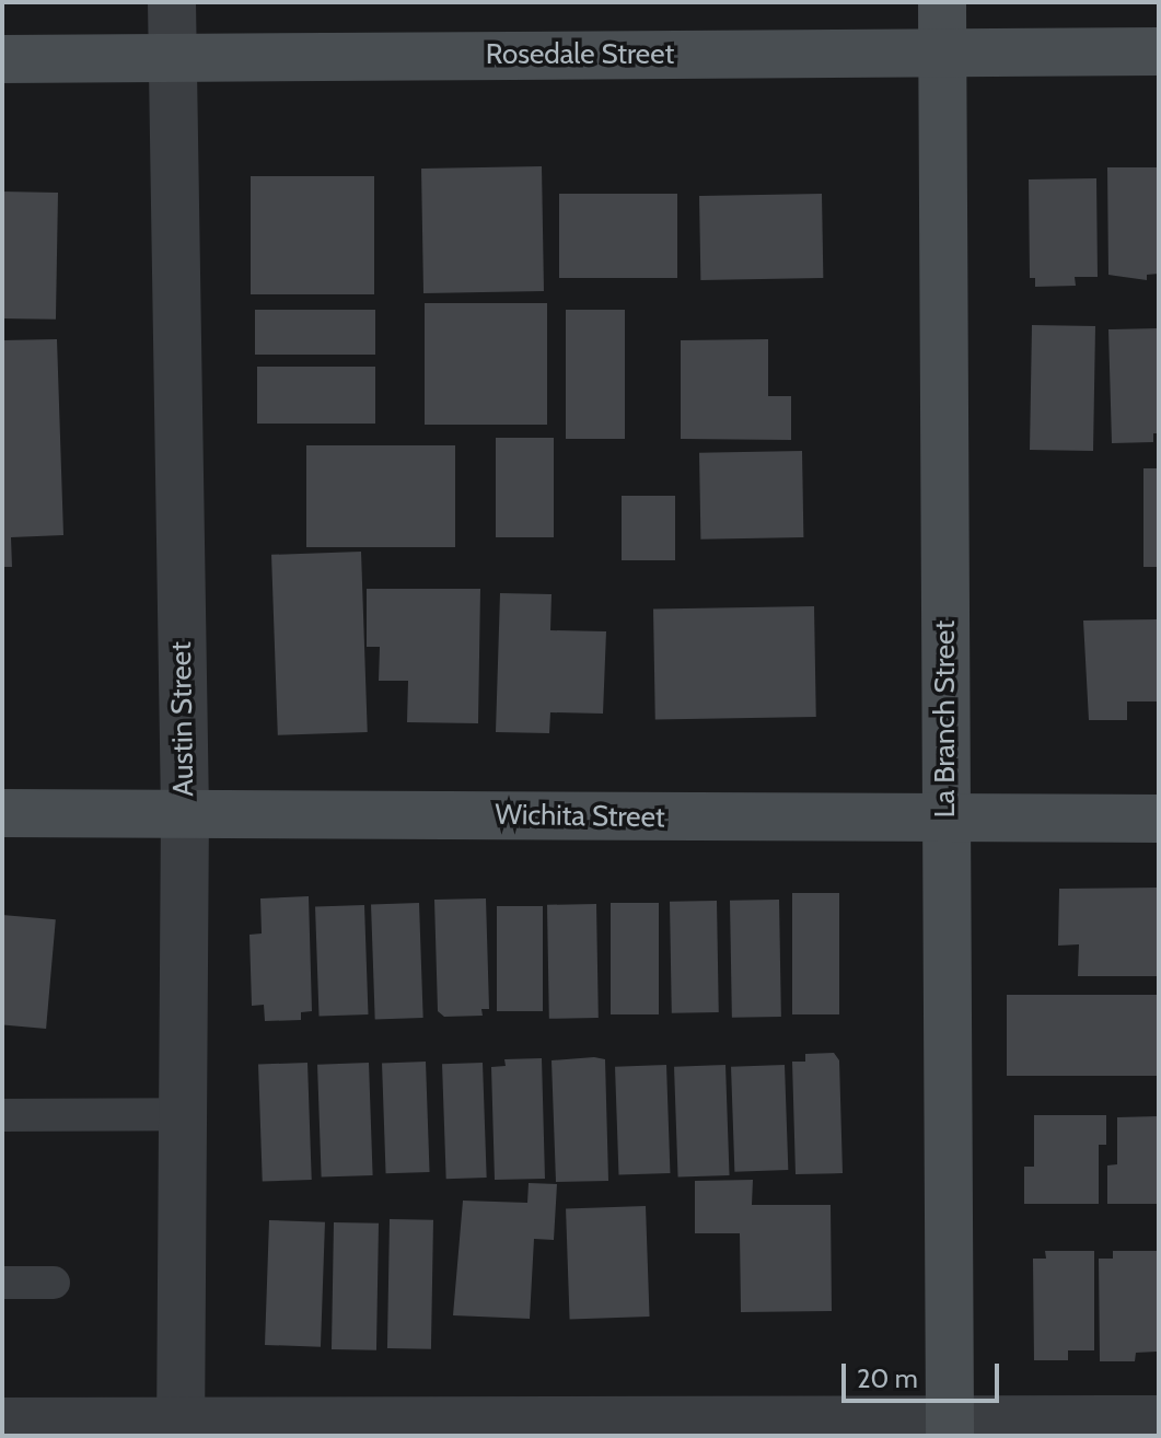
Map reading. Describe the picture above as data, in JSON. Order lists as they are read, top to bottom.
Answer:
{
  "streets": {
    "street": [
      "Rosedale Street",
      "Austin Street",
      "La Branch Street",
      "Wichita Street"
    ]
  },
  "crossings": [
    ["Rosedale Street", "Austin Street"],
    ["Rosedale Street", "La Branch Street"],
    ["Austin Street", "Wichita Street"],
    ["La Branch Street", "Wichita Street"]
  ],
  "scale_bar": "20 m"
}
